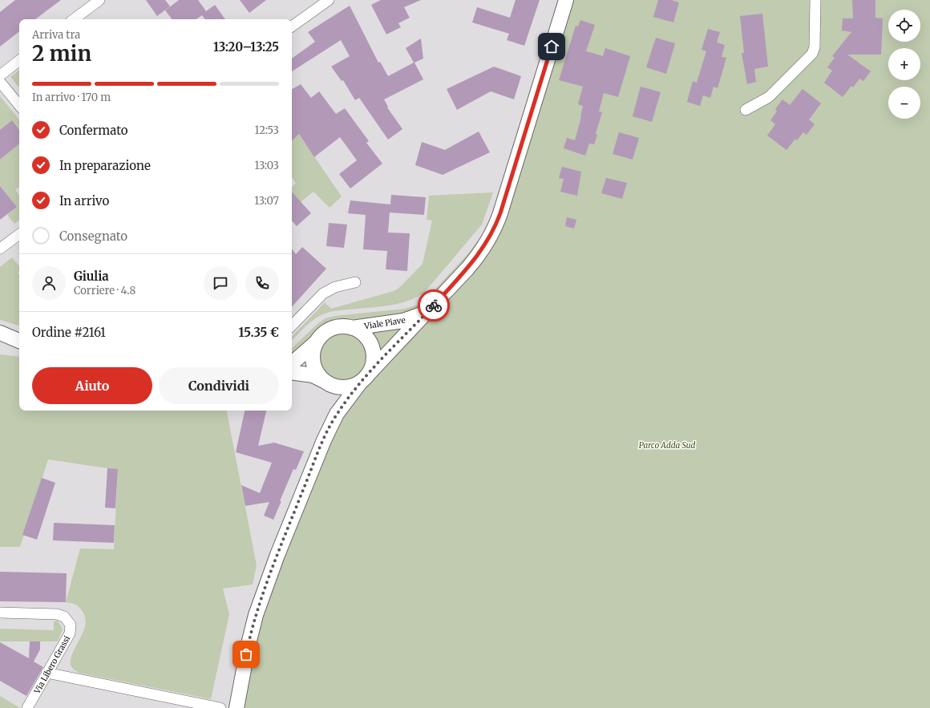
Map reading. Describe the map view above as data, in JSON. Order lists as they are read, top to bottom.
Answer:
{
  "streets": {
    "street": ["Viale Piave", "Via Libero Grassi"]
  },
  "parks": ["Parco Adda Sud"],
  "page": {
    "map_buttons": ["+", "−"],
    "heading": ["2 min", "Arriva tra", "13:20–13:25"],
    "panel": [
      "Giulia",
      "Corriere · 4.8",
      "Ordine #2161",
      "15.35 €"
    ],
    "bar": "In arrivo · 170 m",
    "list": [
      ["Confermato", "12:53"],
      ["In preparazione", "13:03"],
      ["In arrivo", "13:07"],
      "Consegnato"
    ],
    "buttons": ["Aiuto", "Condividi"]
  }
}
